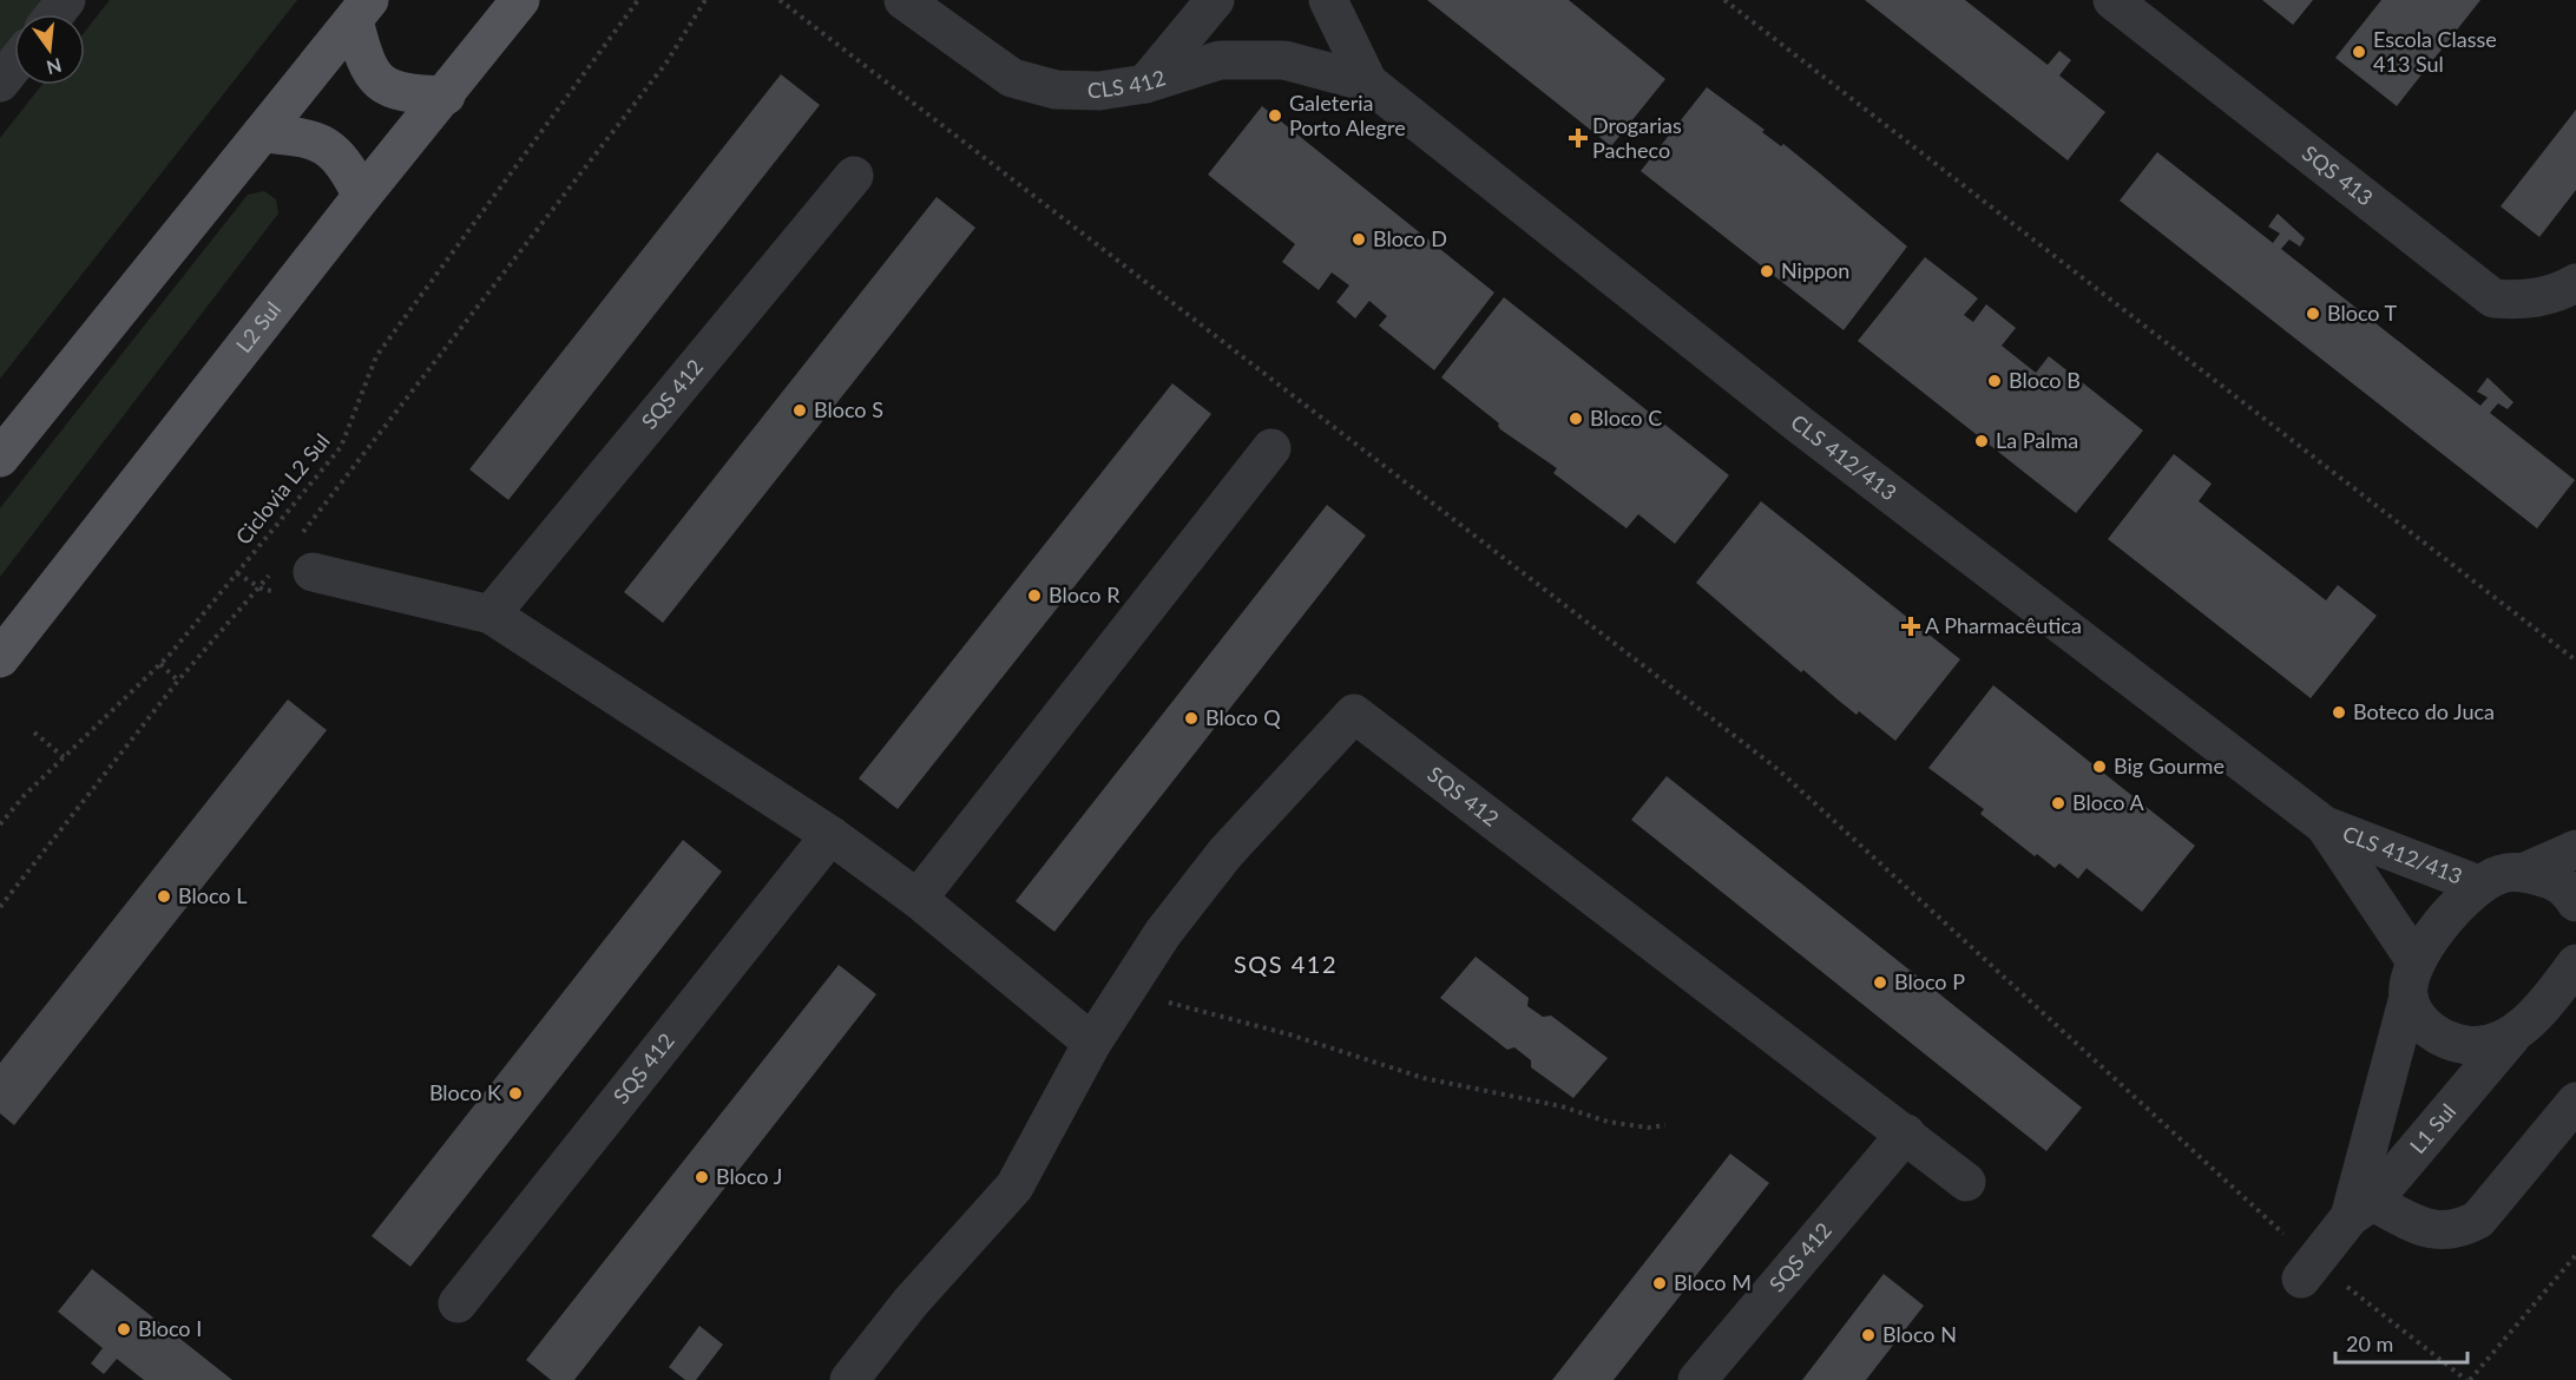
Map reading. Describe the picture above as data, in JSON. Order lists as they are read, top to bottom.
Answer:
{
  "streets": {
    "main road": ["L2 Sul"],
    "street": [
      "CLS 412",
      "SQS 413",
      "SQS 412",
      "CLS 412/413",
      "L1 Sul"
    ],
    "path": ["Ciclovia L2 Sul"]
  },
  "crossings": [
    ["CLS 412", "CLS 412/413"],
    ["CLS 412/413", "L1 Sul"]
  ],
  "districts": ["SQS 412"],
  "places": {
    "other": [
      "Escola Classe 413 Sul",
      "Galeteria Porto Alegre",
      "Bloco D",
      "Nippon",
      "Bloco T",
      "Bloco B",
      "Bloco S",
      "Bloco C",
      "La Palma",
      "Bloco R",
      "Boteco do Juca",
      "Bloco Q",
      "Big Gourme",
      "Bloco A",
      "Bloco L",
      "Bloco P",
      "Bloco K",
      "Bloco J",
      "Bloco M",
      "Bloco I",
      "Bloco N"
    ],
    "health": ["Drogarias Pacheco", "A Pharmacêutica"]
  },
  "scale_bar": "20 m",
  "north": "bottom"
}
